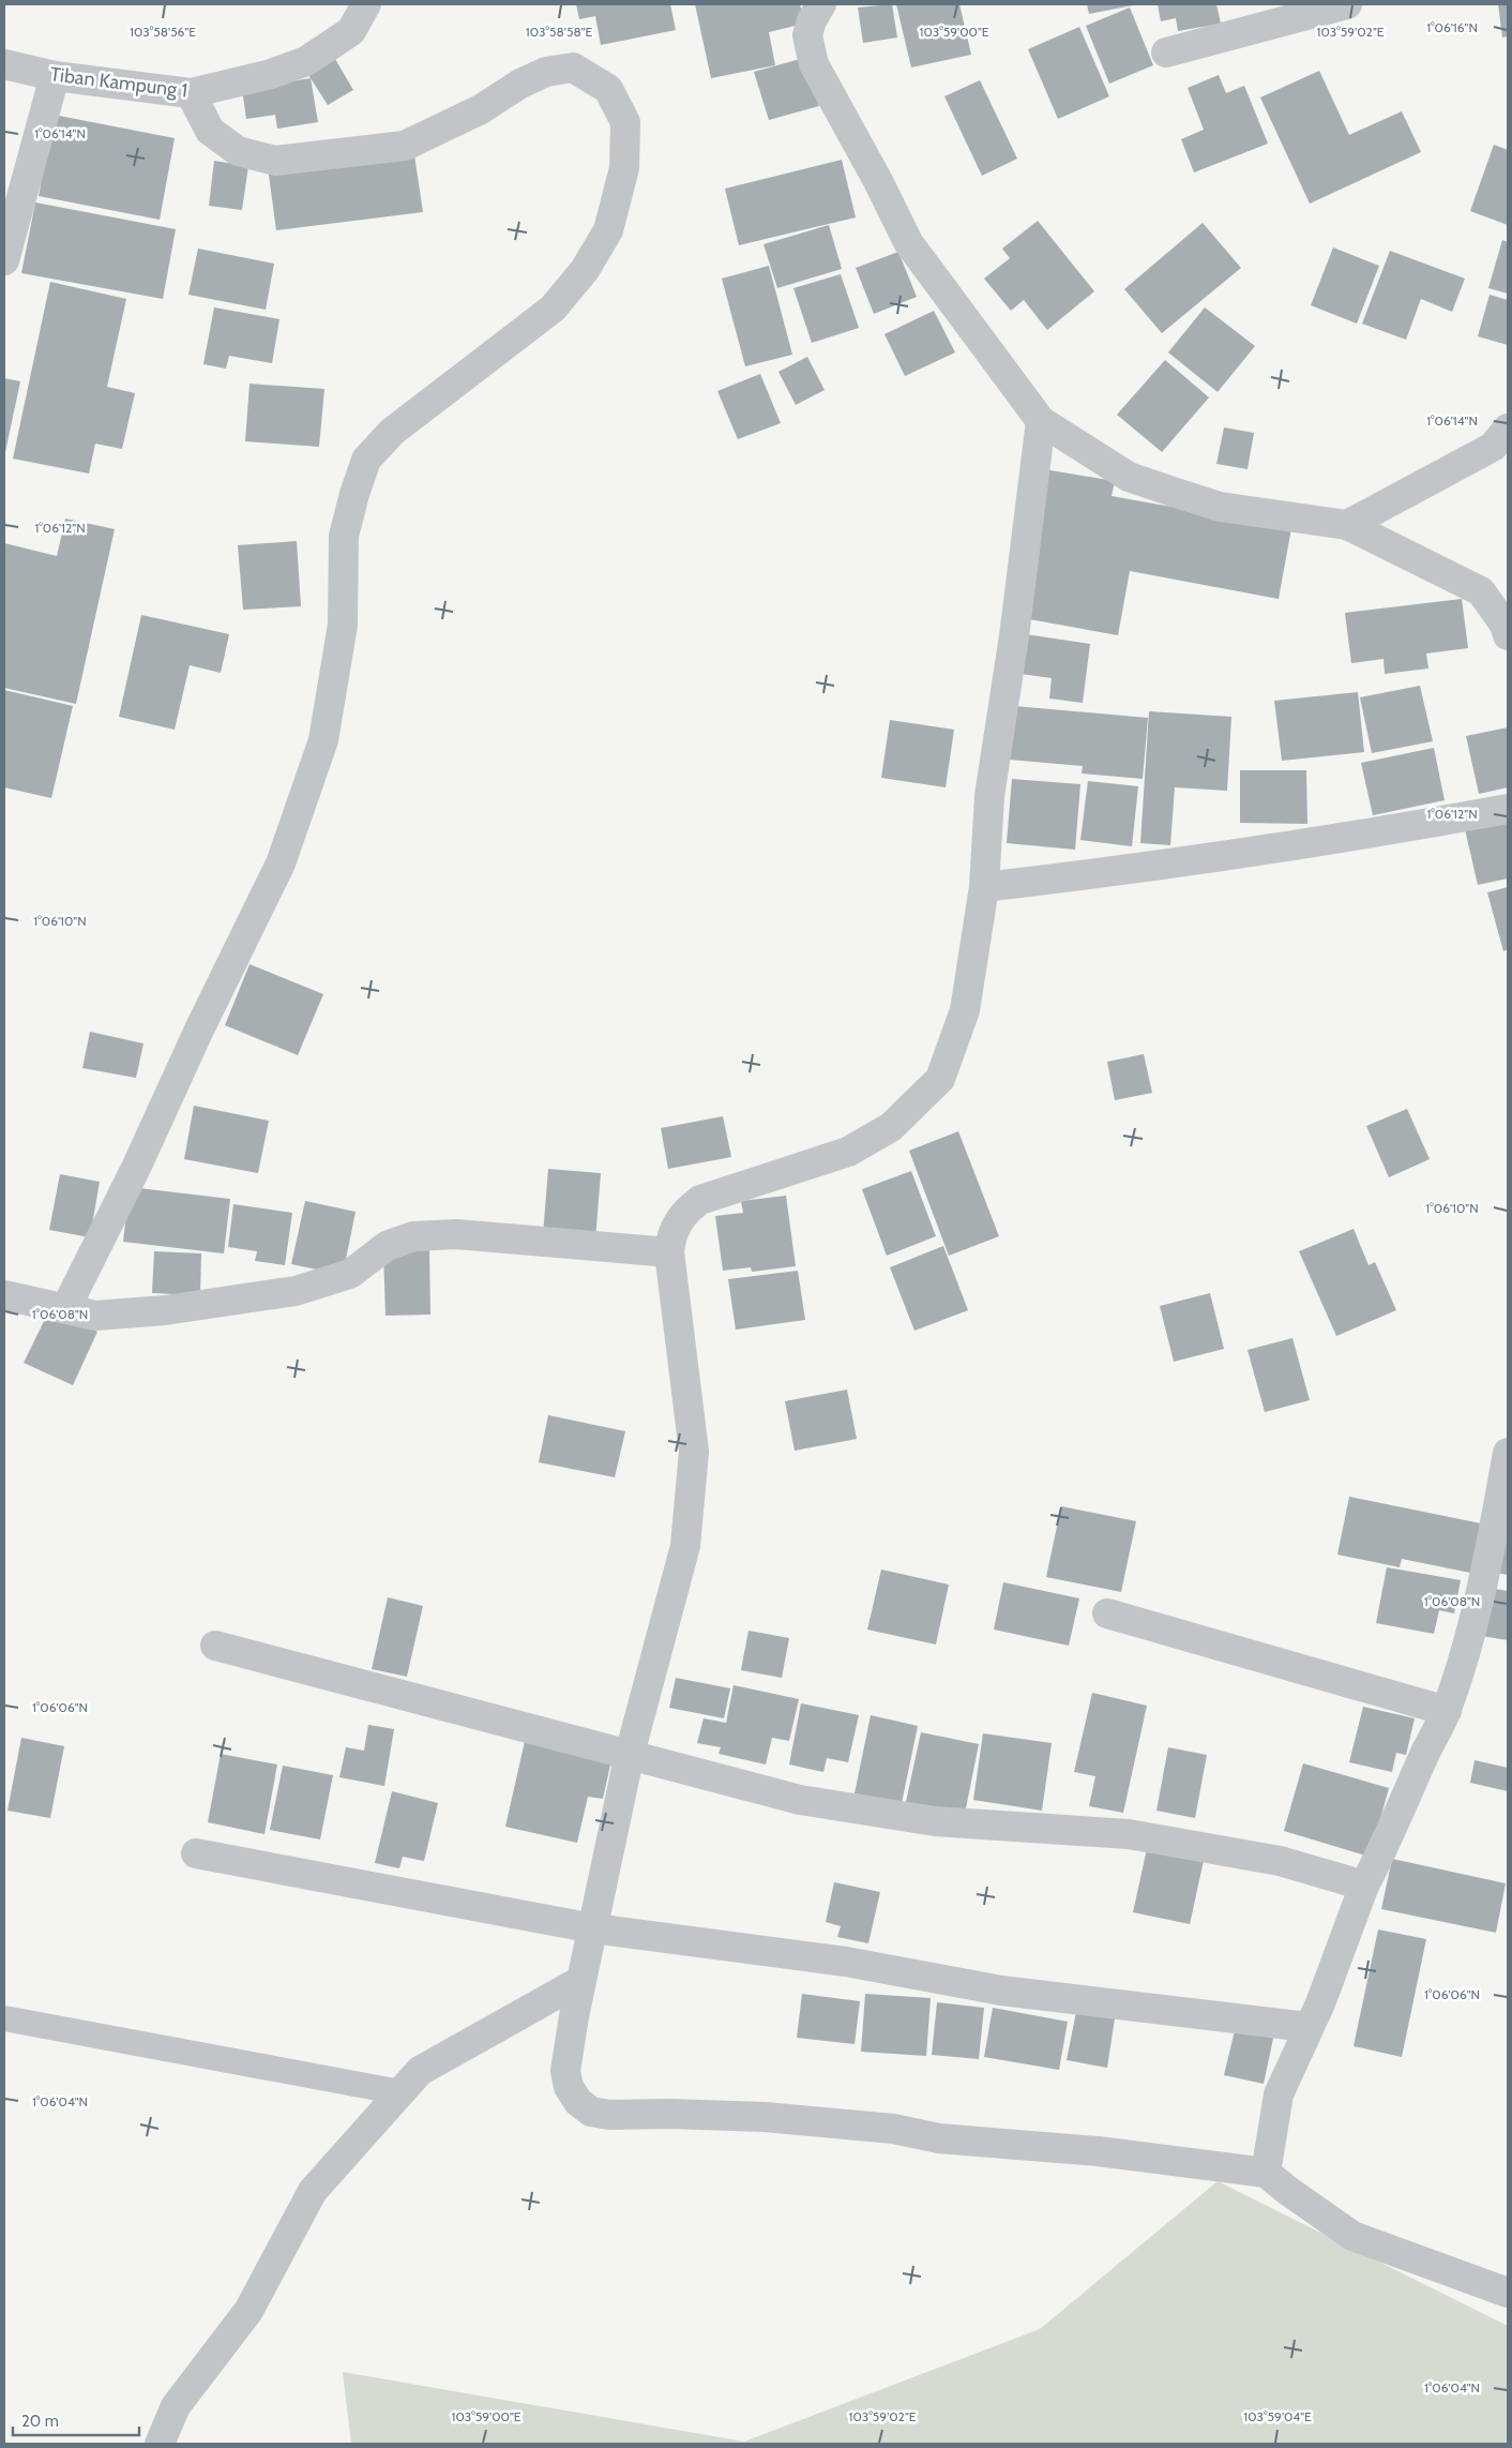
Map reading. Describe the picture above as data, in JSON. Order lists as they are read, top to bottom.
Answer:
{
  "streets": {
    "street": ["Tiban Kampung 1"]
  },
  "scale_bar": "20 m",
  "coordinates": [
    "1°06'16\"N",
    "103°58'56\"E",
    "103°58'58\"E",
    "103°59'00\"E",
    "103°59'02\"E",
    "1°06'14\"N",
    "1°06'12\"N",
    "1°06'10\"N",
    "1°06'08\"N",
    "1°06'06\"N",
    "1°06'04\"N",
    "103°59'04\"E"
  ]
}
